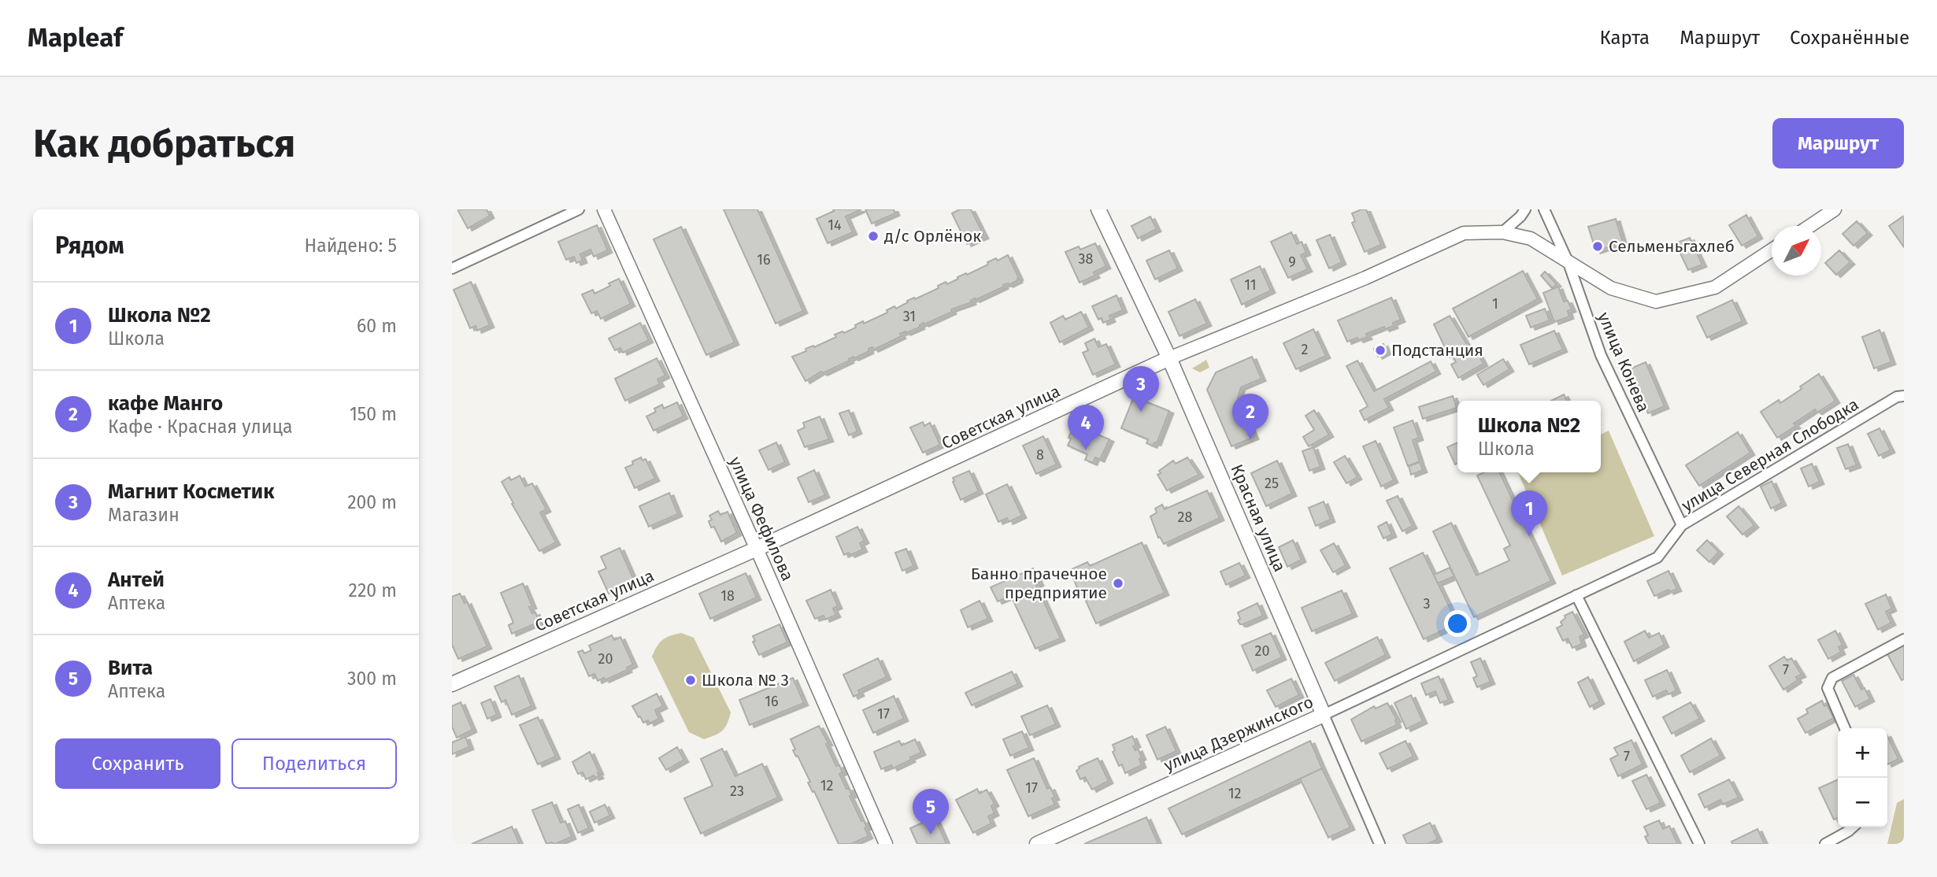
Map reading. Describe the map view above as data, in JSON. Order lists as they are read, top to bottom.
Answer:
{
  "streets": {
    "main road": ["Советская улица", "Красная улица", "улица Дзержинского"],
    "street": ["улица Конева", "улица Северная Слободка", "улица Фефилова"]
  },
  "crossings": [
    ["улица Конева", "Советская улица"],
    ["улица Конева", "улица Северная Слободка"],
    ["Советская улица", "Красная улица"],
    ["Советская улица", "улица Фефилова"],
    ["улица Северная Слободка", "улица Дзержинского"],
    ["Красная улица", "улица Дзержинского"]
  ],
  "places": [
    "д/с Орлёнок",
    "Сельменьгахлеб",
    "Подстанция",
    "Банно прачечное предприятие",
    "Школа № 3"
  ],
  "house_numbers": [
    "14",
    "38",
    "16",
    "9",
    "11",
    "1",
    "31",
    "2",
    "8",
    "25",
    "28",
    "18",
    "3",
    "20",
    "20",
    "7",
    "16",
    "17",
    "7",
    "12",
    "17",
    "23",
    "12"
  ],
  "north": "top right",
  "page": {
    "header": "Mapleaf",
    "nav": ["Карта", "Маршрут", "Сохранённые"],
    "buttons": [
      "Маршрут",
      ["Сохранить", "Поделиться"]
    ],
    "title": "Как добраться",
    "heading": ["Рядом", "Найдено: 5"],
    "list": [
      {
        "mark": "1",
        "name": "Школа №2",
        "note": "Школа",
        "value": "60 m"
      },
      {
        "mark": "2",
        "name": "кафе Манго",
        "note": "Кафе · Красная улица",
        "value": "150 m"
      },
      {
        "mark": "3",
        "name": "Магнит Косметик",
        "note": "Магазин",
        "value": "200 m"
      },
      {
        "mark": "4",
        "name": "Антей",
        "note": "Аптека",
        "value": "220 m"
      },
      {
        "mark": "5",
        "name": "Вита",
        "note": "Аптека",
        "value": "300 m"
      }
    ],
    "pins": [
      "3",
      "2",
      "4",
      "1",
      "5"
    ],
    "popup": ["Школа №2", "Школа"],
    "map_buttons": ["+", "−"]
  }
}
